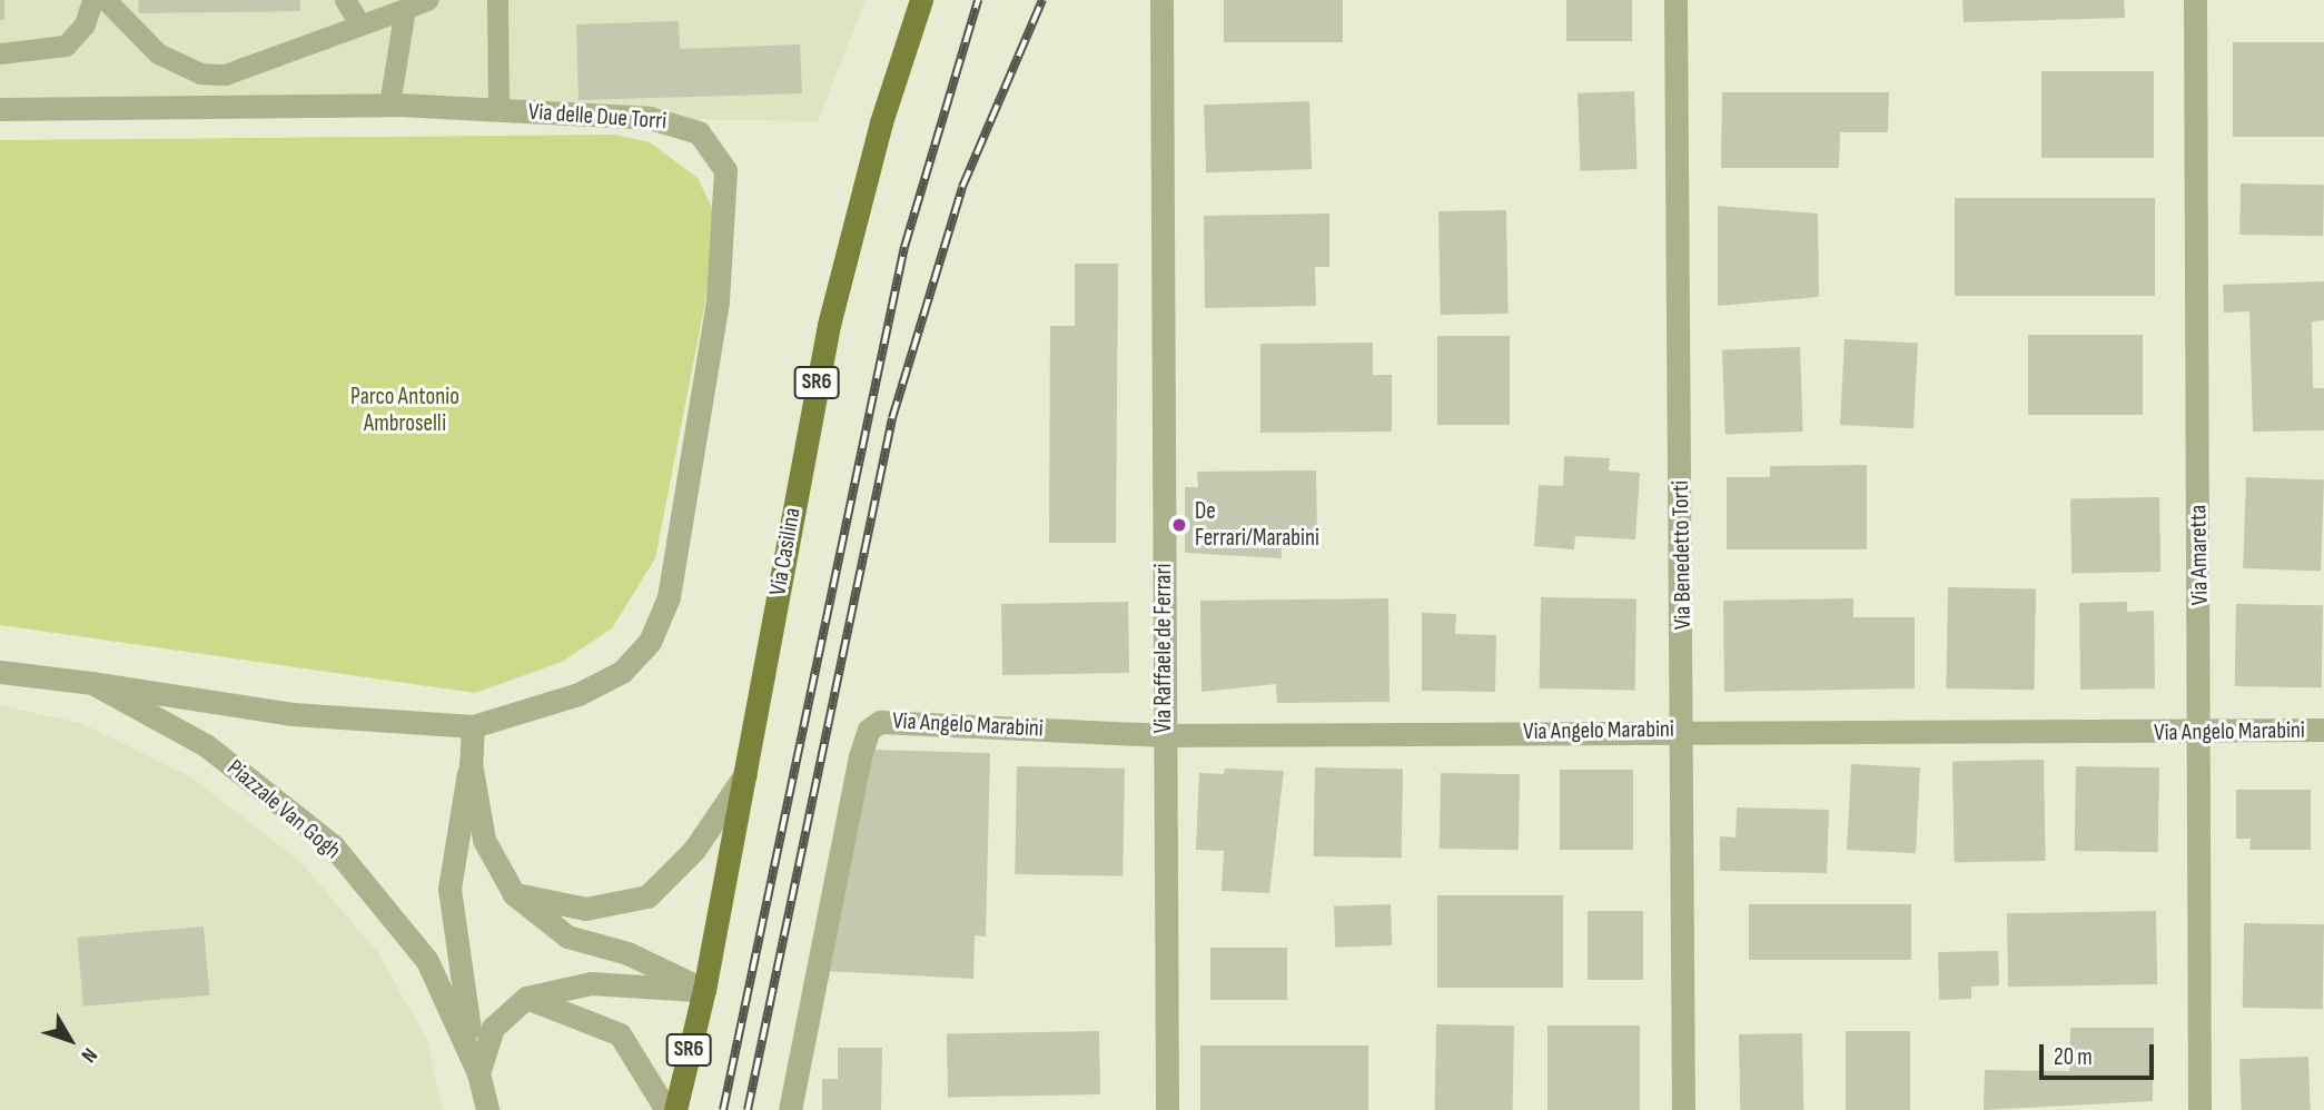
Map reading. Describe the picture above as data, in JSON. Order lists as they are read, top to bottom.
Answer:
{
  "streets": {
    "main road": ["SR6", "Via Casilina"],
    "street": [
      "Via delle Due Torri",
      "Via Benedetto Torti",
      "Via Amaretta",
      "Via Raffaele de Ferrari",
      "Via Angelo Marabini",
      "Piazzale Van Gogh"
    ]
  },
  "crossings": [
    ["Via Benedetto Torti", "Via Angelo Marabini"],
    ["Via Amaretta", "Via Angelo Marabini"],
    ["Via Raffaele de Ferrari", "Via Angelo Marabini"]
  ],
  "parks": ["Parco Antonio Ambroselli"],
  "places": ["De Ferrari/Marabini"],
  "scale_bar": "20 m",
  "north": "bottom right"
}
